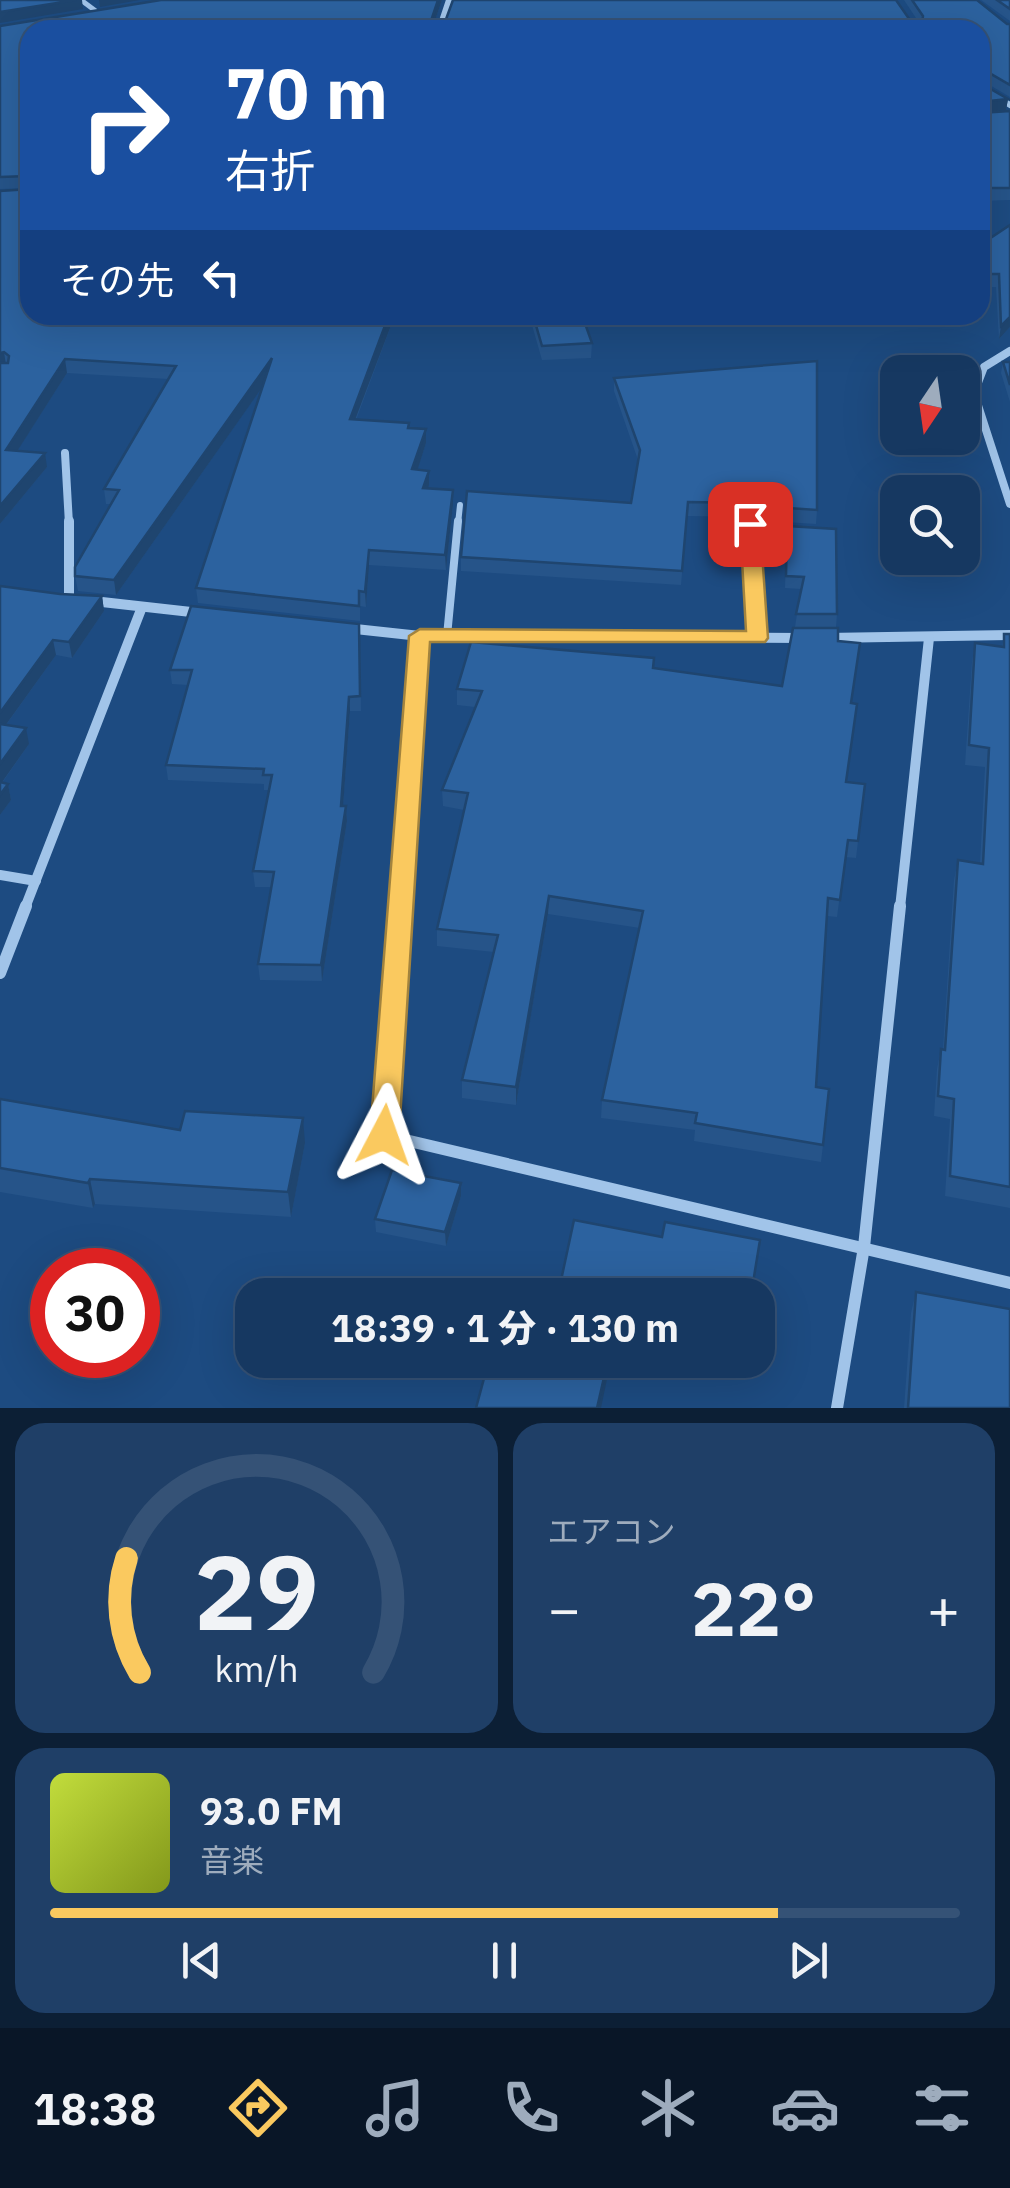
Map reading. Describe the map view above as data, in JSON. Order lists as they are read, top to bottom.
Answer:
{
  "north": "bottom",
  "page": {
    "turn": ["70 m", "右折"],
    "then": "その先",
    "limit": "30",
    "trip": "18:39 · 1 分 · 130 m",
    "tile": "エアコン",
    "heat": ["−", "22°", "+"],
    "song": ["93.0 FM", "音楽"],
    "tabs": "18:38",
    "gauge": ["29", "km/h"]
  }
}
